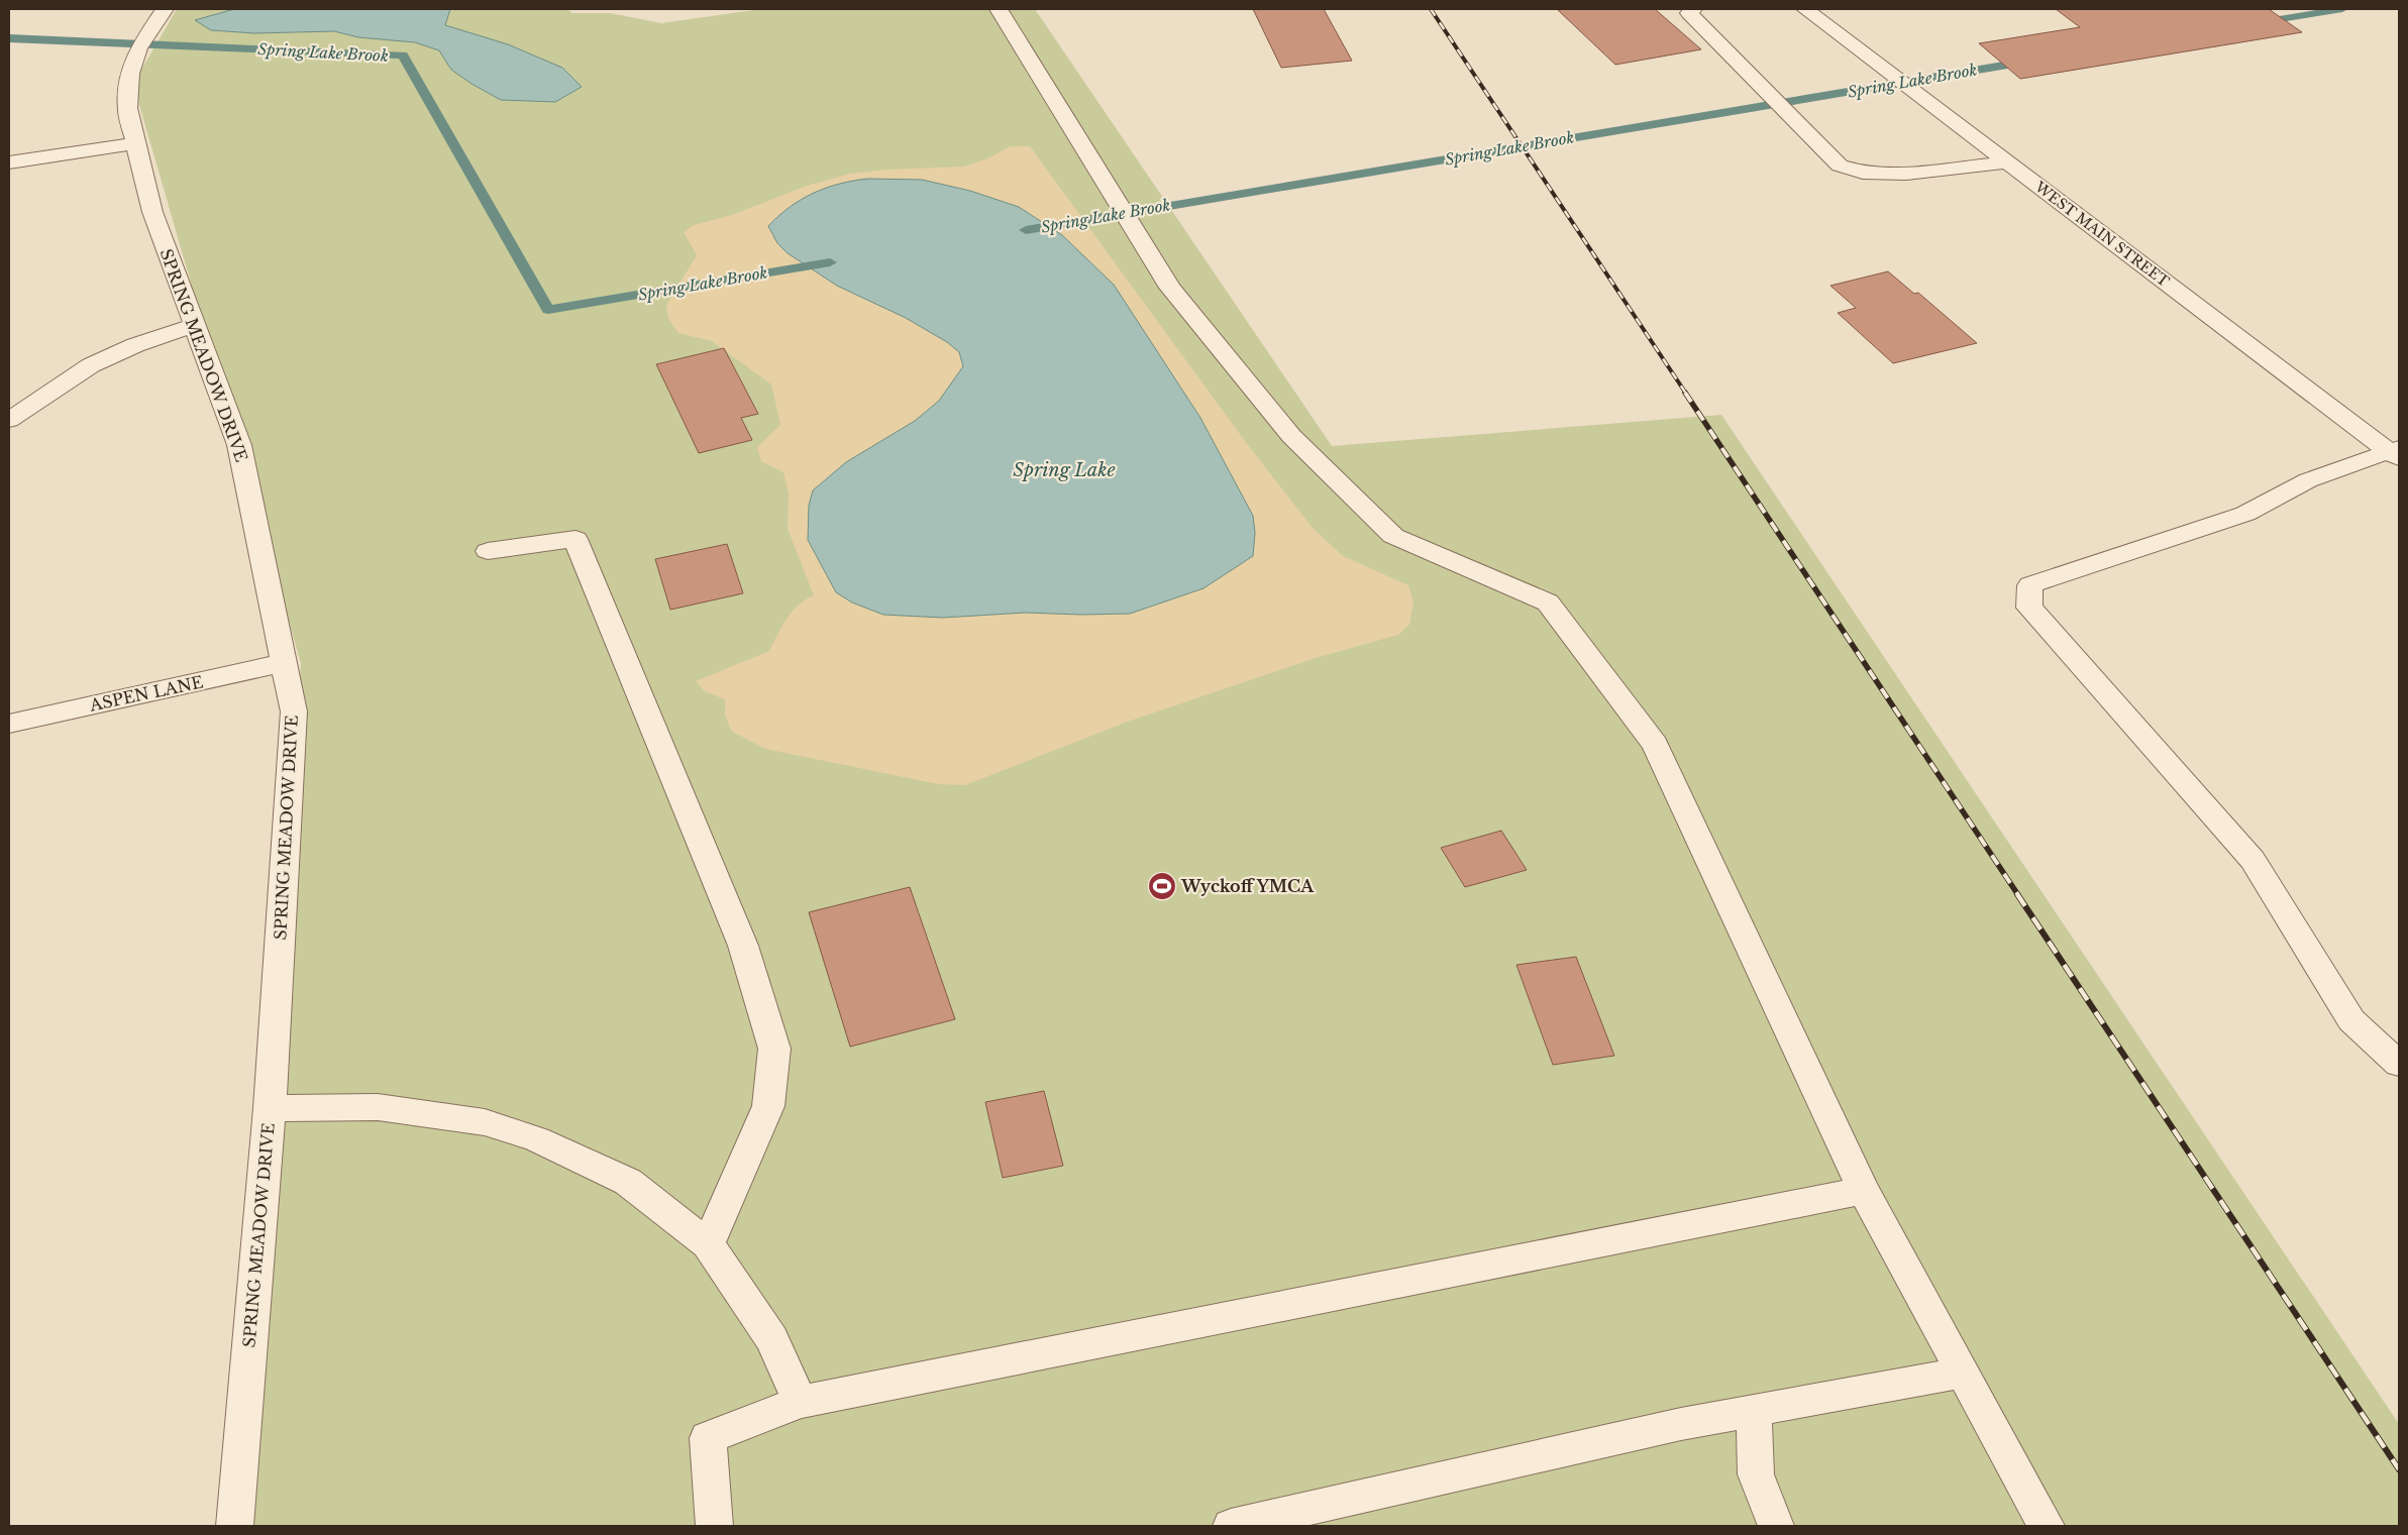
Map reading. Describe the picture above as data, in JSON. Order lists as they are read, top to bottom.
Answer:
{
  "streets": {
    "street": ["WEST MAIN STREET", "SPRING MEADOW DRIVE", "ASPEN LANE"]
  },
  "crossings": [
    ["SPRING MEADOW DRIVE", "ASPEN LANE"]
  ],
  "water": ["Spring Lake Brook", "Spring Lake"],
  "places": {
    "sports": ["Wyckoff YMCA"]
  }
}
